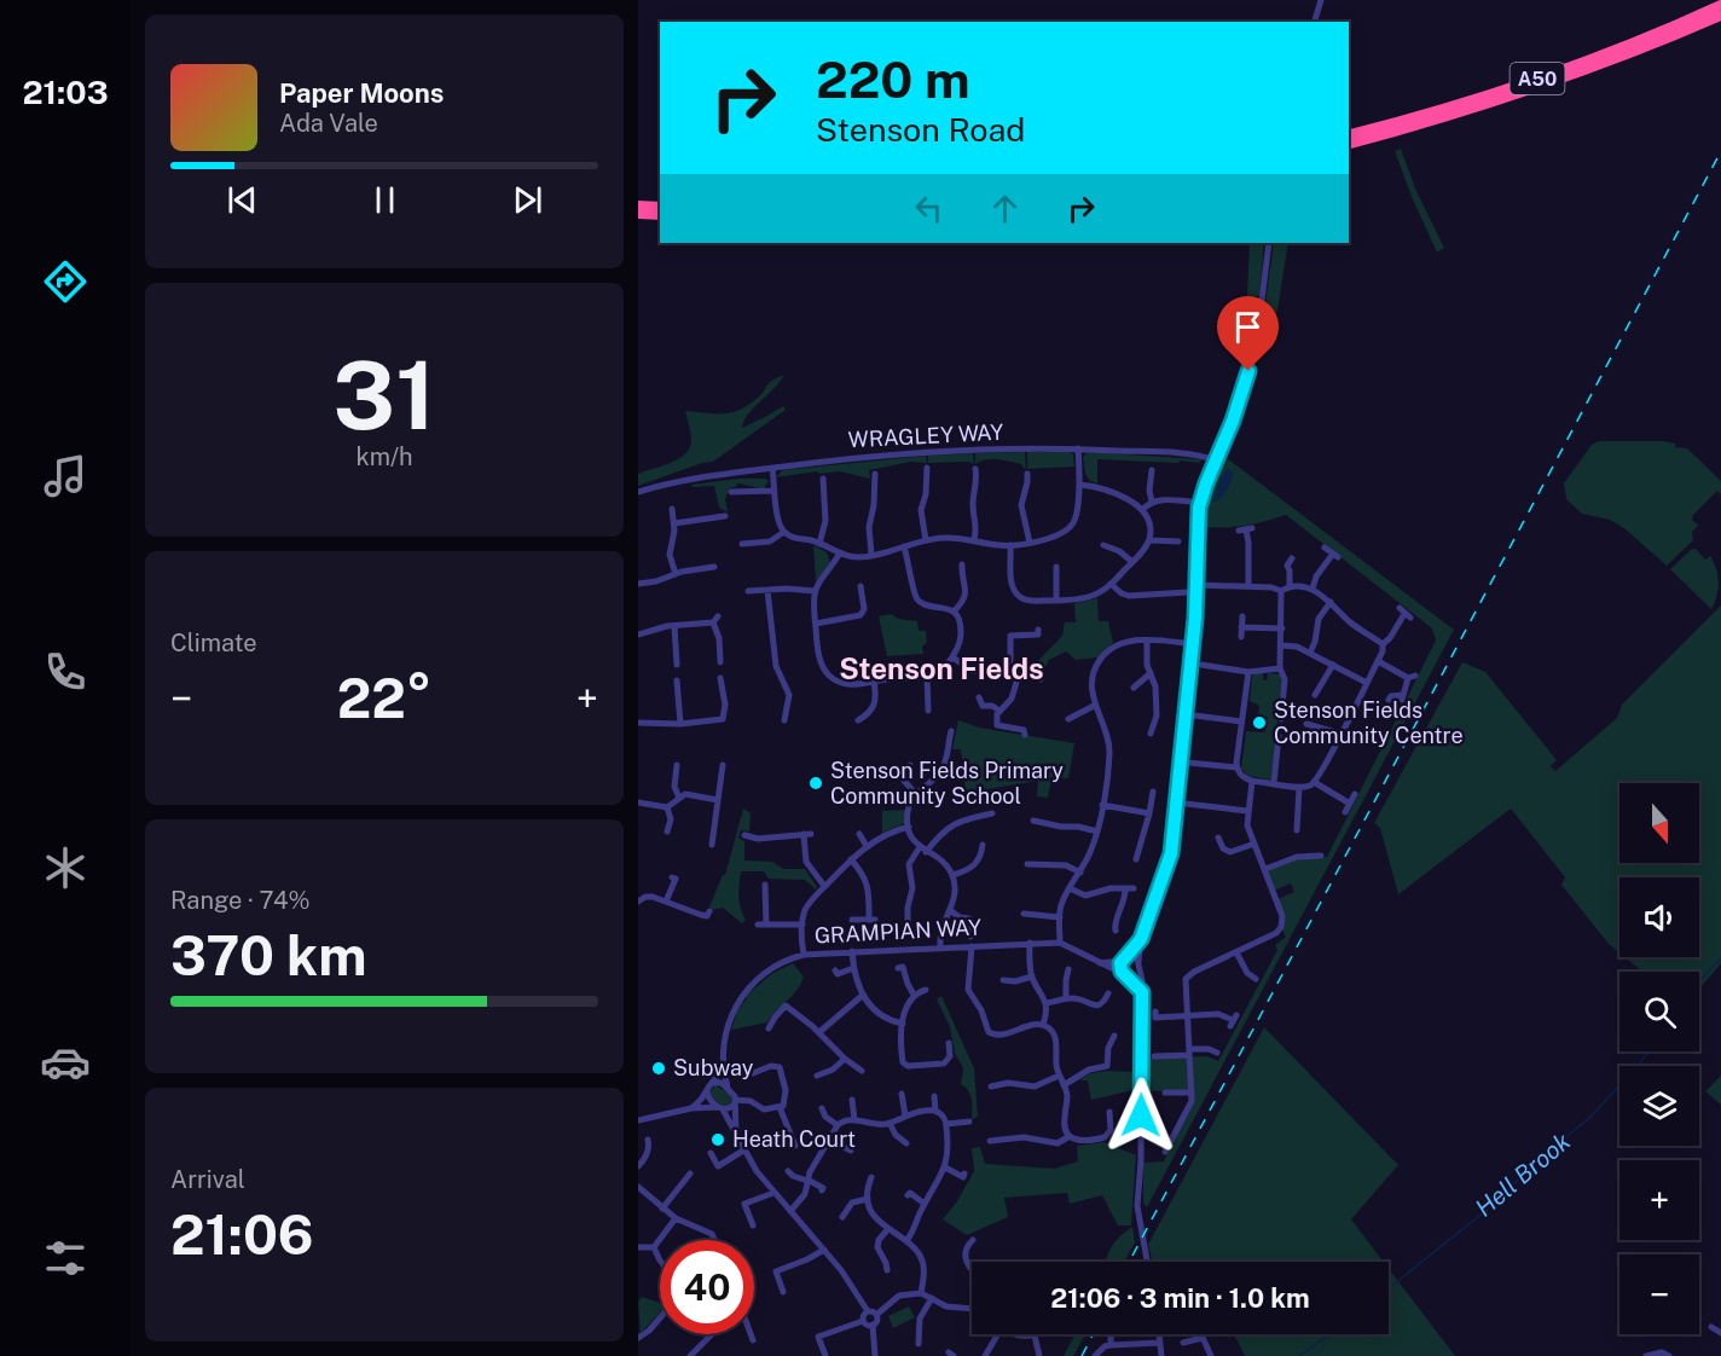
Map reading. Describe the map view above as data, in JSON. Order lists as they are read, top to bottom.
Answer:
{
  "streets": {
    "highway": ["A50"],
    "street": ["WRAGLEY WAY", "GRAMPIAN WAY"]
  },
  "districts": ["Stenson Fields"],
  "water": ["Hell Brook"],
  "places": [
    "Stenson Fields Community Centre",
    "Stenson Fields Primary Community School",
    "Subway",
    "Heath Court"
  ],
  "north": "bottom",
  "page": {
    "tabs": "21:03",
    "turn": ["220 m", "Stenson Road"],
    "song": ["Paper Moons", "Ada Vale"],
    "tile": [
      ["31", "km/h"],
      "Climate",
      ["Range · 74%", "370 km"],
      ["Arrival", "21:06"]
    ],
    "heat": ["−", "22°", "+"],
    "map_buttons": ["+", "−"],
    "limit": "40",
    "trip": "21:06 · 3 min · 1.0 km"
  }
}
